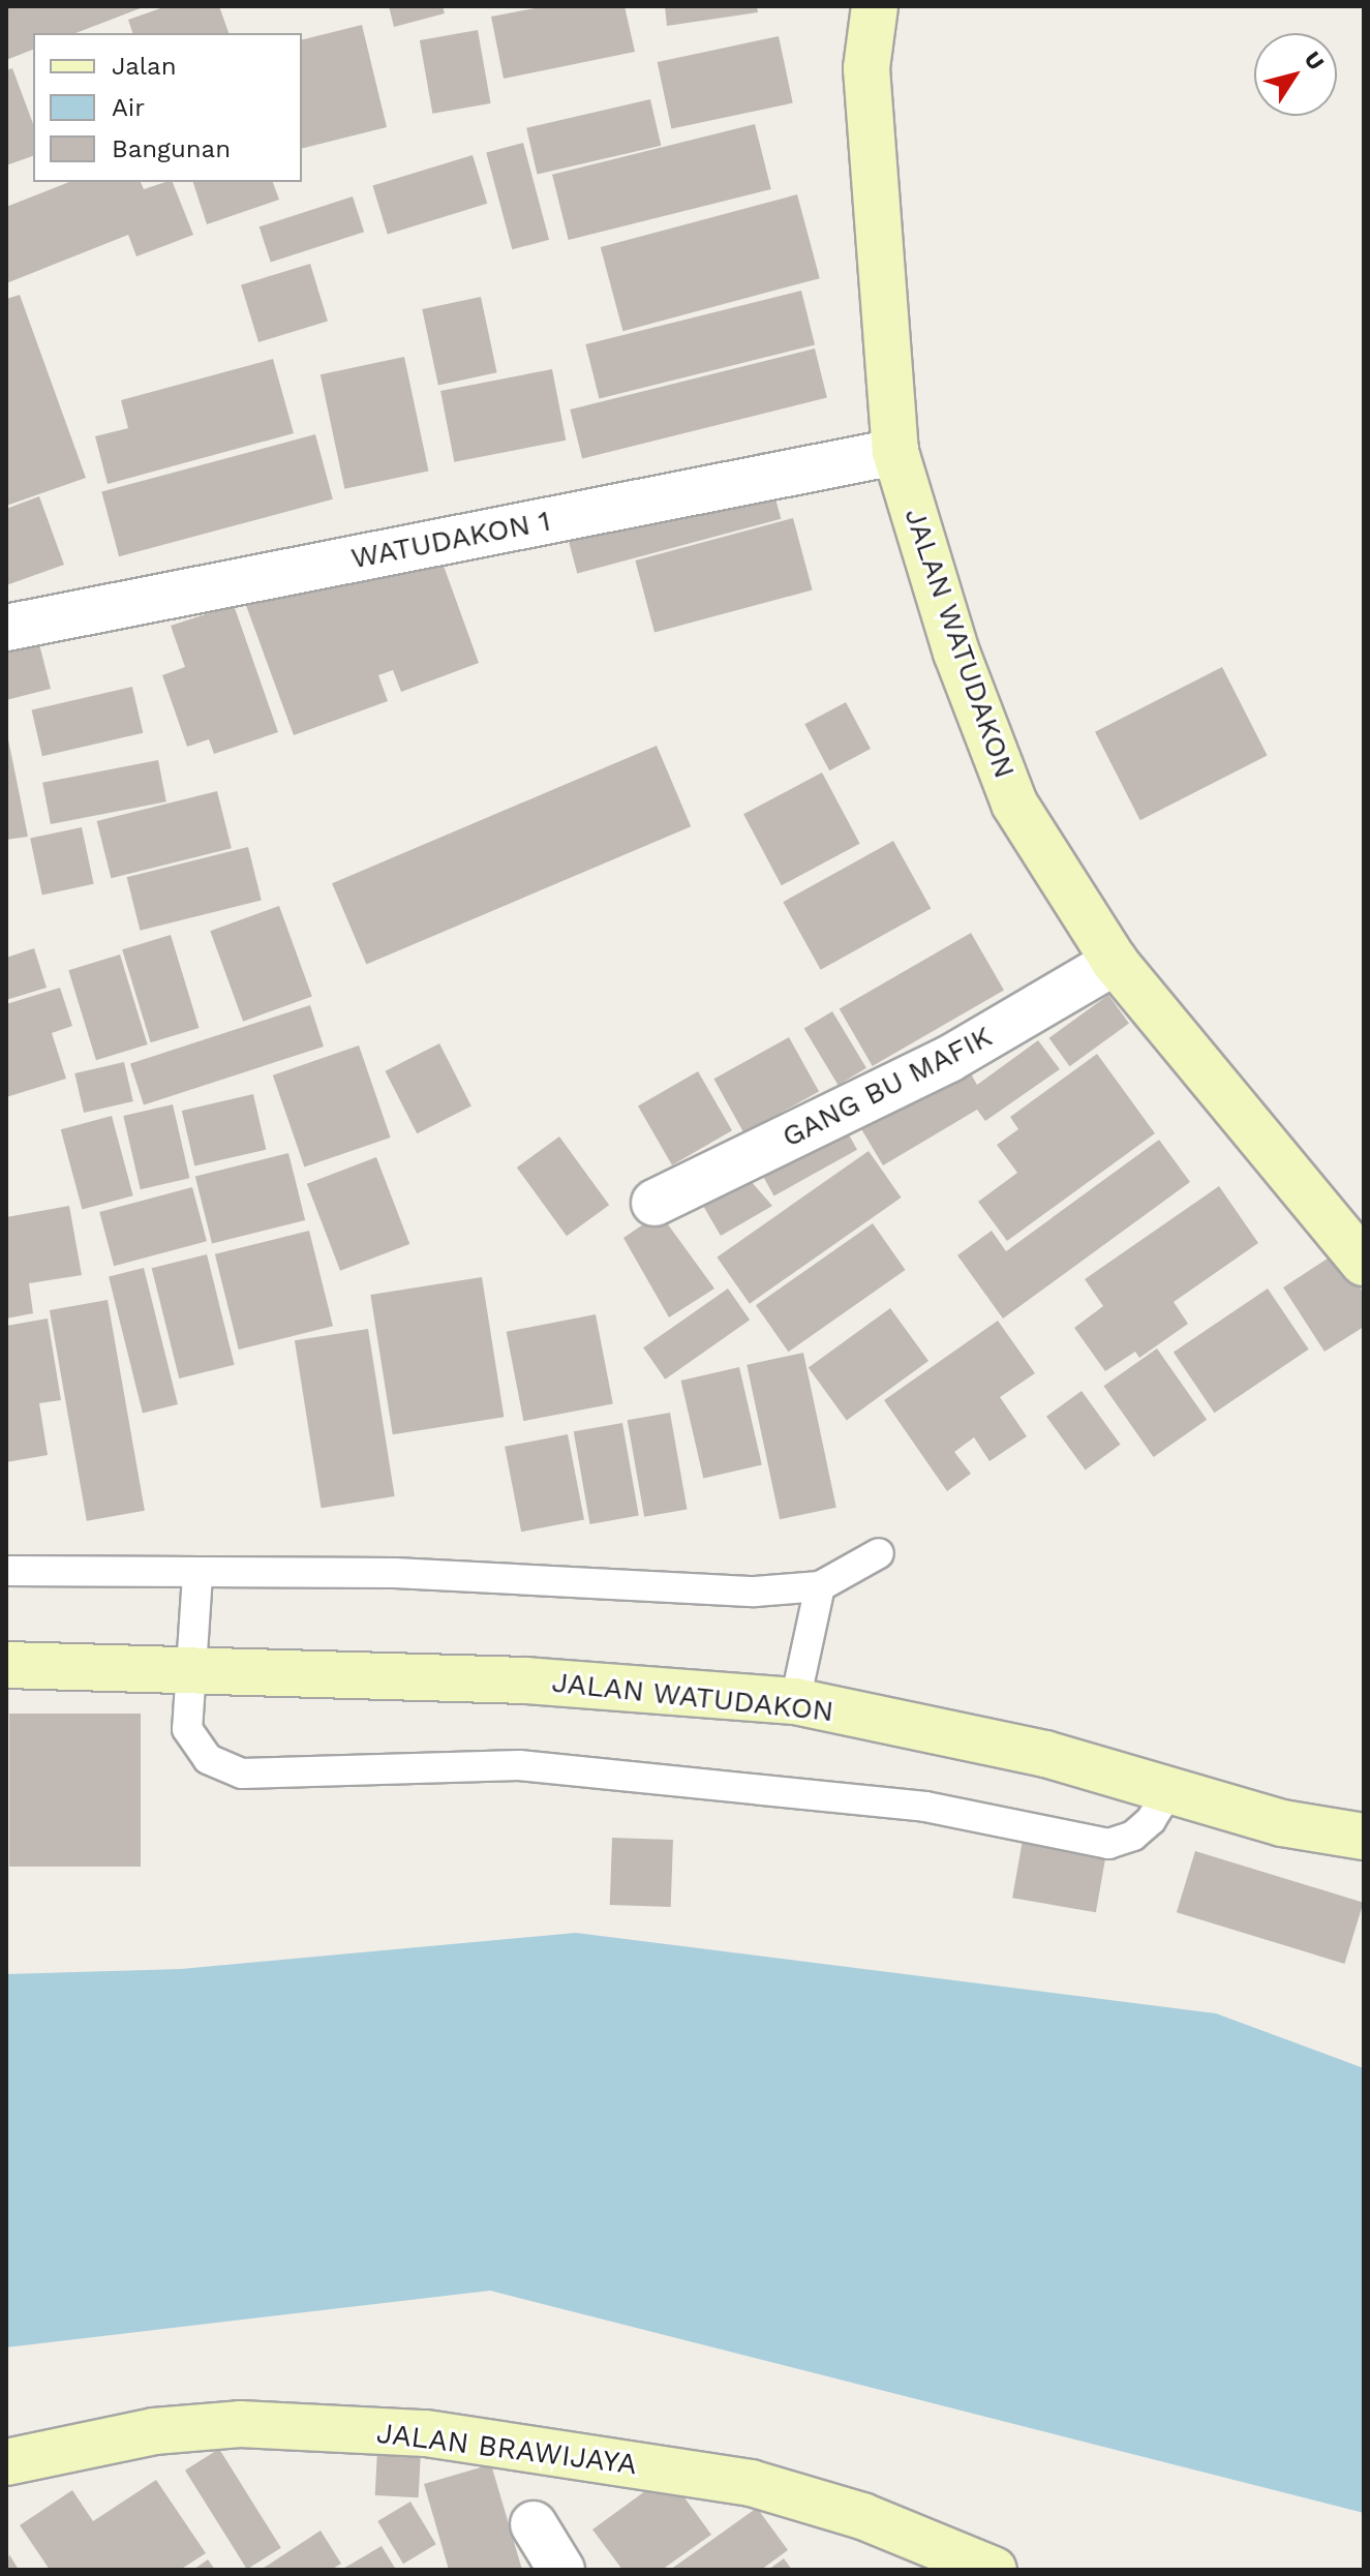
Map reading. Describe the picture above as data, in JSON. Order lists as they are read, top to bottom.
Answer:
{
  "streets": {
    "main road": ["JALAN WATUDAKON", "JALAN BRAWIJAYA"],
    "street": ["WATUDAKON 1", "GANG BU MAFIK"]
  },
  "crossings": [
    ["WATUDAKON 1", "JALAN WATUDAKON"],
    ["JALAN WATUDAKON", "GANG BU MAFIK"]
  ],
  "legend": ["Jalan", "Air", "Bangunan"],
  "north": "top right"
}
